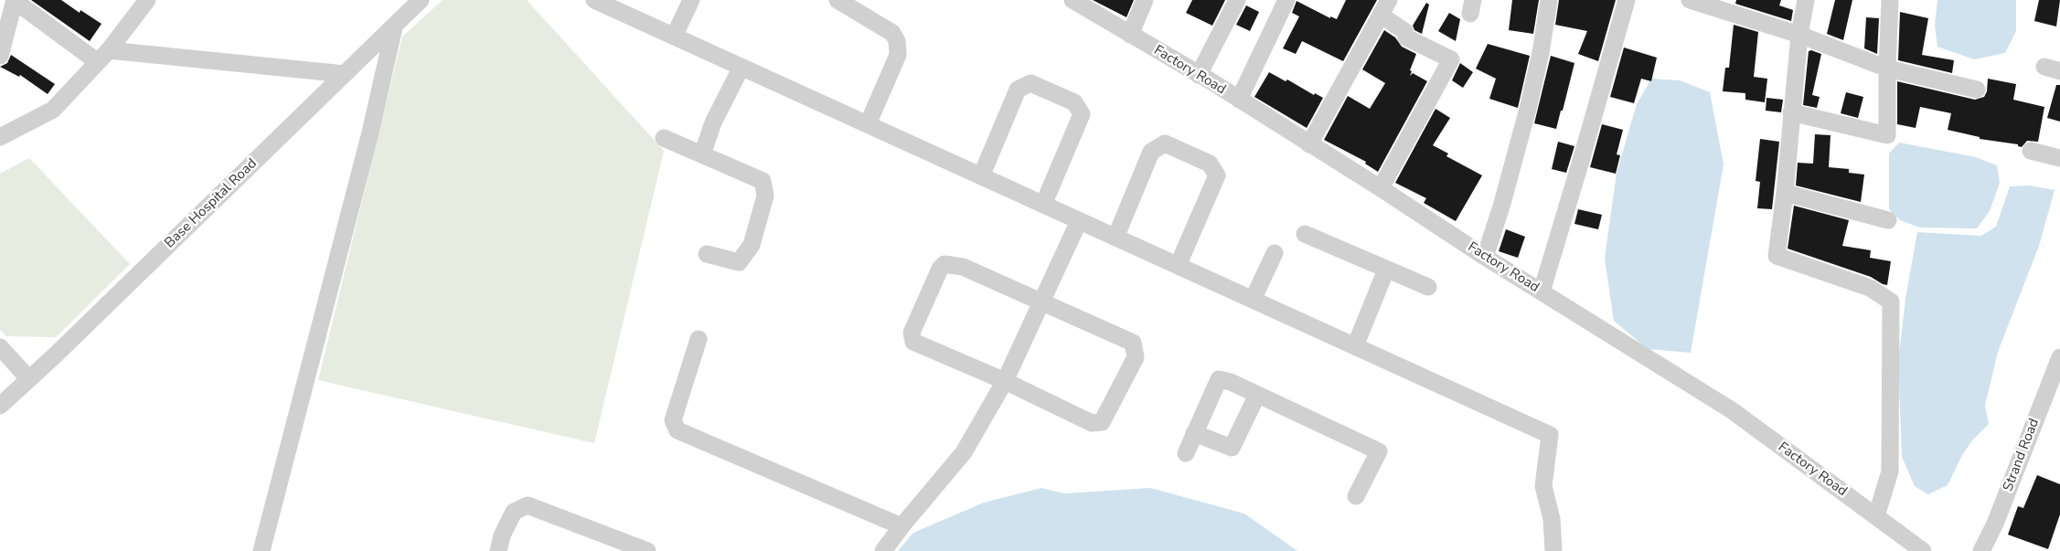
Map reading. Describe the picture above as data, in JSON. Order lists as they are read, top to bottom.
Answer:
{
  "streets": {
    "street": ["Factory Road", "Base Hospital Road", "Strand Road"]
  }
}
